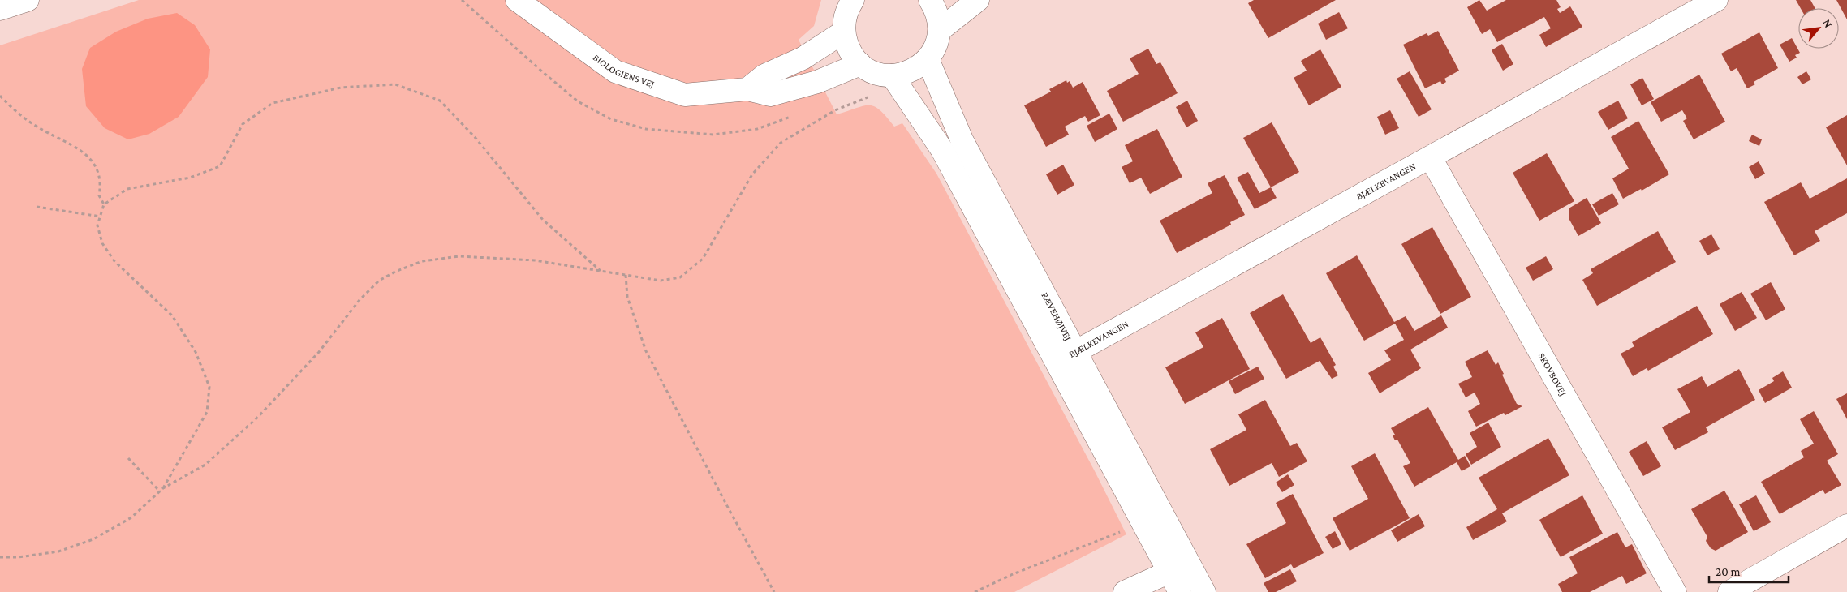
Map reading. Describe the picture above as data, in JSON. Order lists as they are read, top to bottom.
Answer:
{
  "streets": {
    "street": [
      "BIOLOGIENS VEJ",
      "BJÆLKEVANGEN",
      "RÆVEHØJVEJ",
      "SKOVBOVEJ"
    ]
  },
  "crossings": [
    ["BJÆLKEVANGEN", "RÆVEHØJVEJ"],
    ["BJÆLKEVANGEN", "SKOVBOVEJ"]
  ],
  "scale_bar": "20 m",
  "north": "top right"
}
